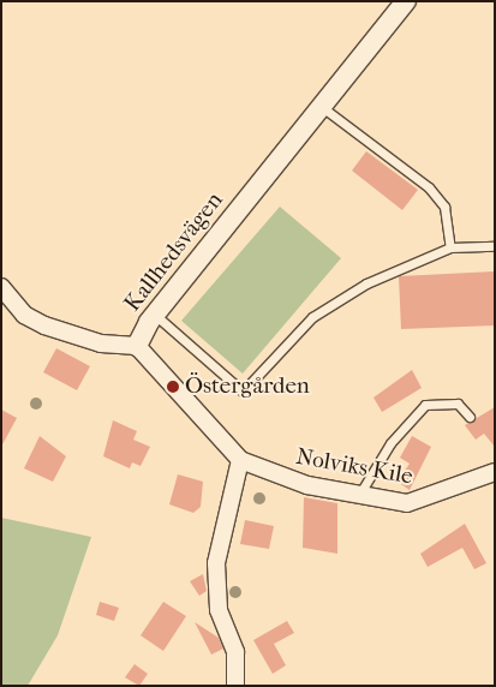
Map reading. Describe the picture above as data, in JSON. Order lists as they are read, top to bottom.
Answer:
{
  "streets": {
    "street": ["Kallhedsvägen", "Nolviks Kile"]
  },
  "crossings": [
    ["Kallhedsvägen", "Nolviks Kile"]
  ],
  "places": ["Östergården"]
}
